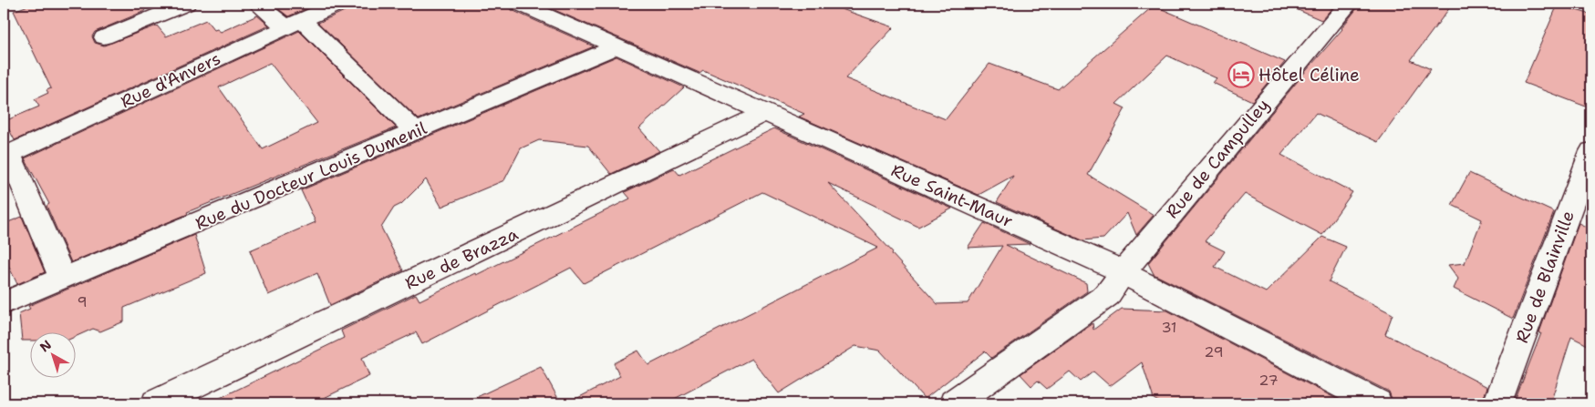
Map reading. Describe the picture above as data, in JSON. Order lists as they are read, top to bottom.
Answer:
{
  "streets": {
    "street": [
      "Rue d'Anvers",
      "Rue de Campulley",
      "Rue du Docteur Louis Dumenil",
      "Rue Saint-Maur",
      "Rue de Brazza",
      "Rue de Blainville"
    ]
  },
  "crossings": [
    ["Rue de Campulley", "Rue Saint-Maur"],
    ["Rue du Docteur Louis Dumenil", "Rue Saint-Maur"],
    ["Rue Saint-Maur", "Rue de Brazza"]
  ],
  "places": {
    "hotel": ["Hôtel Céline"]
  },
  "house_numbers": [
    "9",
    "31",
    "29",
    "27"
  ],
  "north": "top left"
}
